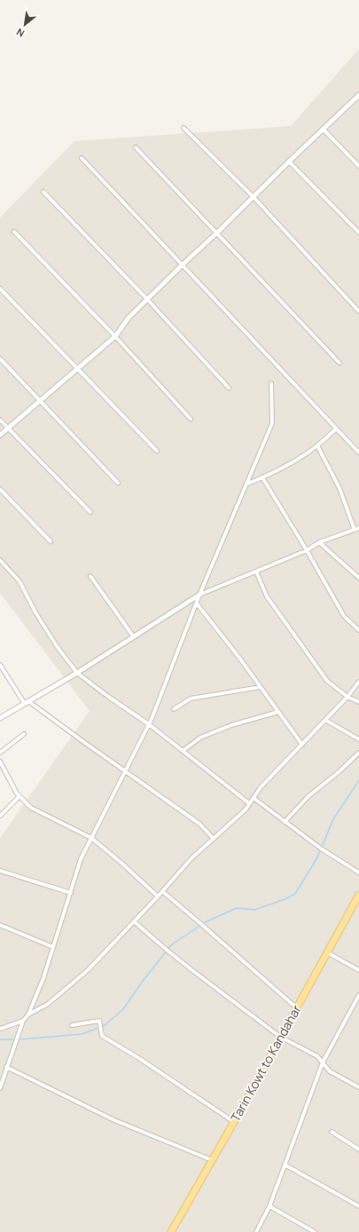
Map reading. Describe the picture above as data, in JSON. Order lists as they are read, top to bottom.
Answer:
{
  "streets": {
    "main road": ["Tarin Kowt to Kandahar"]
  },
  "north": "bottom left"
}
